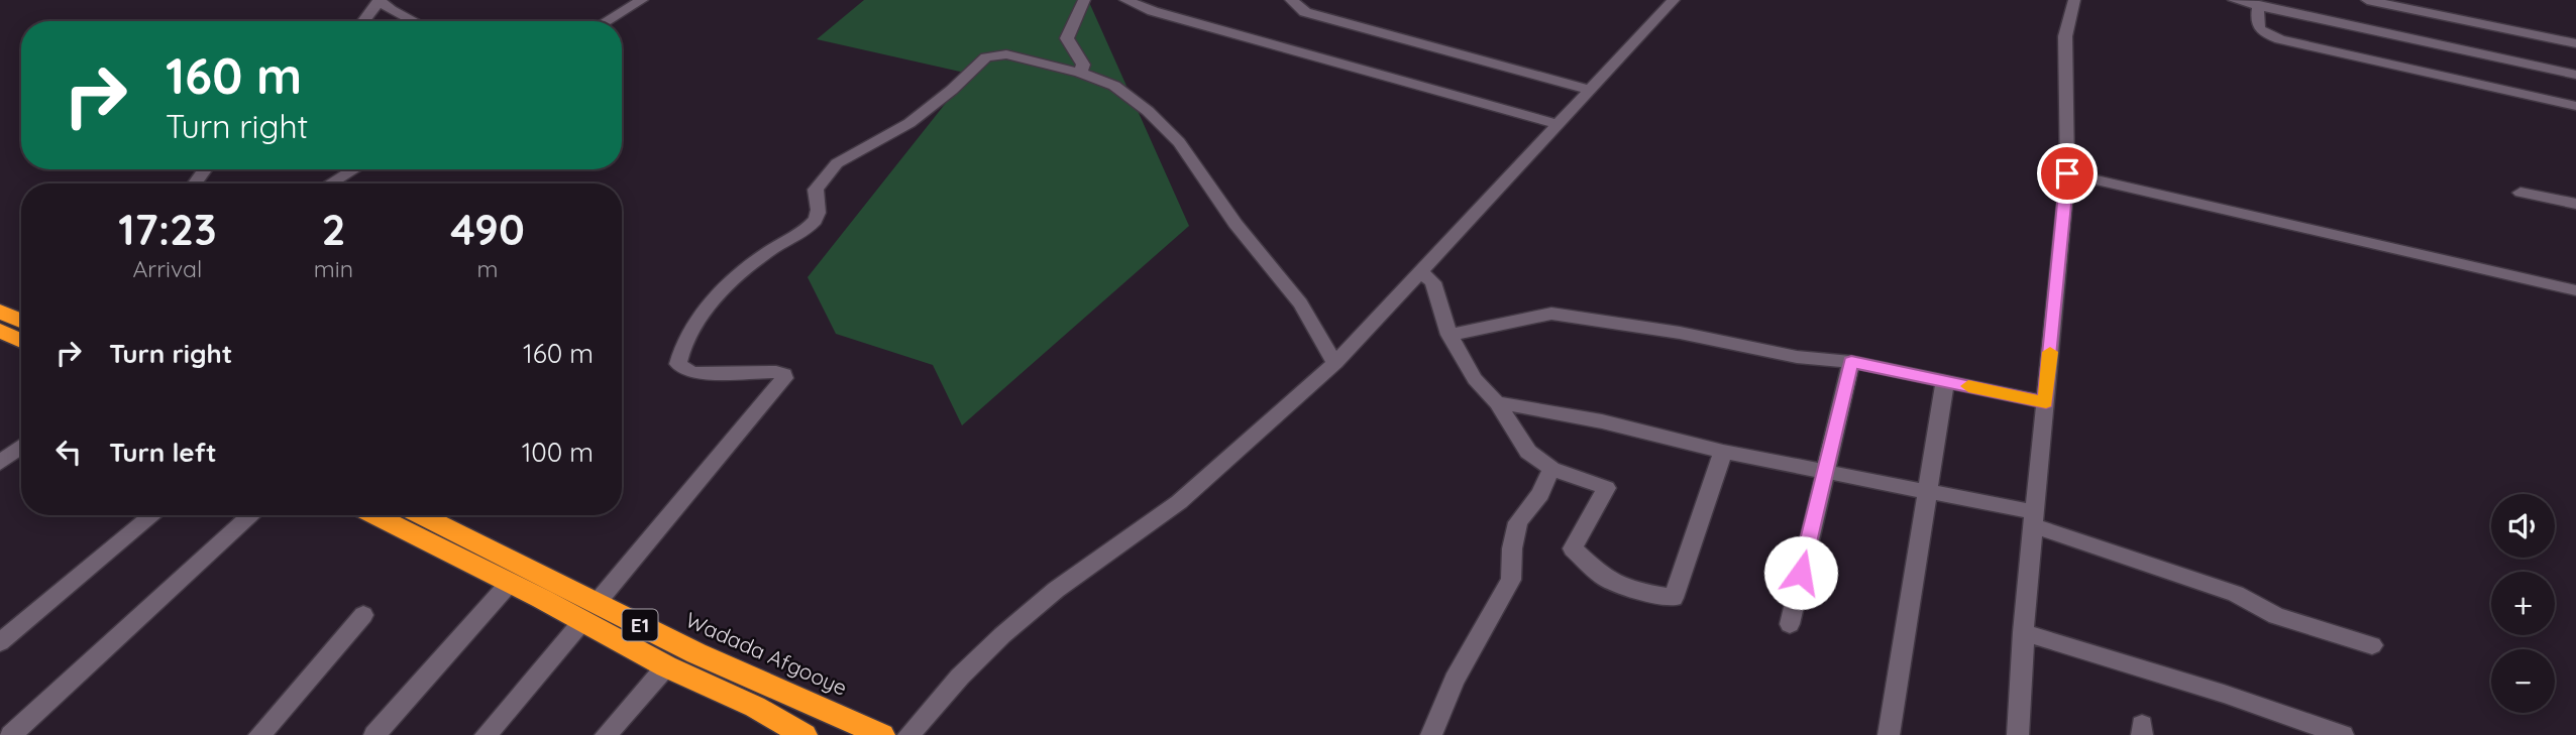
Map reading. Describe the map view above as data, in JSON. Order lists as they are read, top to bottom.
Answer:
{
  "streets": {
    "highway": ["E1", "Wadada Afgooye"]
  },
  "page": {
    "turn": ["160 m", "Turn right"],
    "eta": [
      "17:23",
      "Arrival",
      "2",
      "min",
      "490",
      "m"
    ],
    "list": [
      {
        "name": "Turn right",
        "value": "160 m"
      },
      {
        "name": "Turn left",
        "value": "100 m"
      }
    ],
    "map_buttons": ["+", "−"]
  }
}
